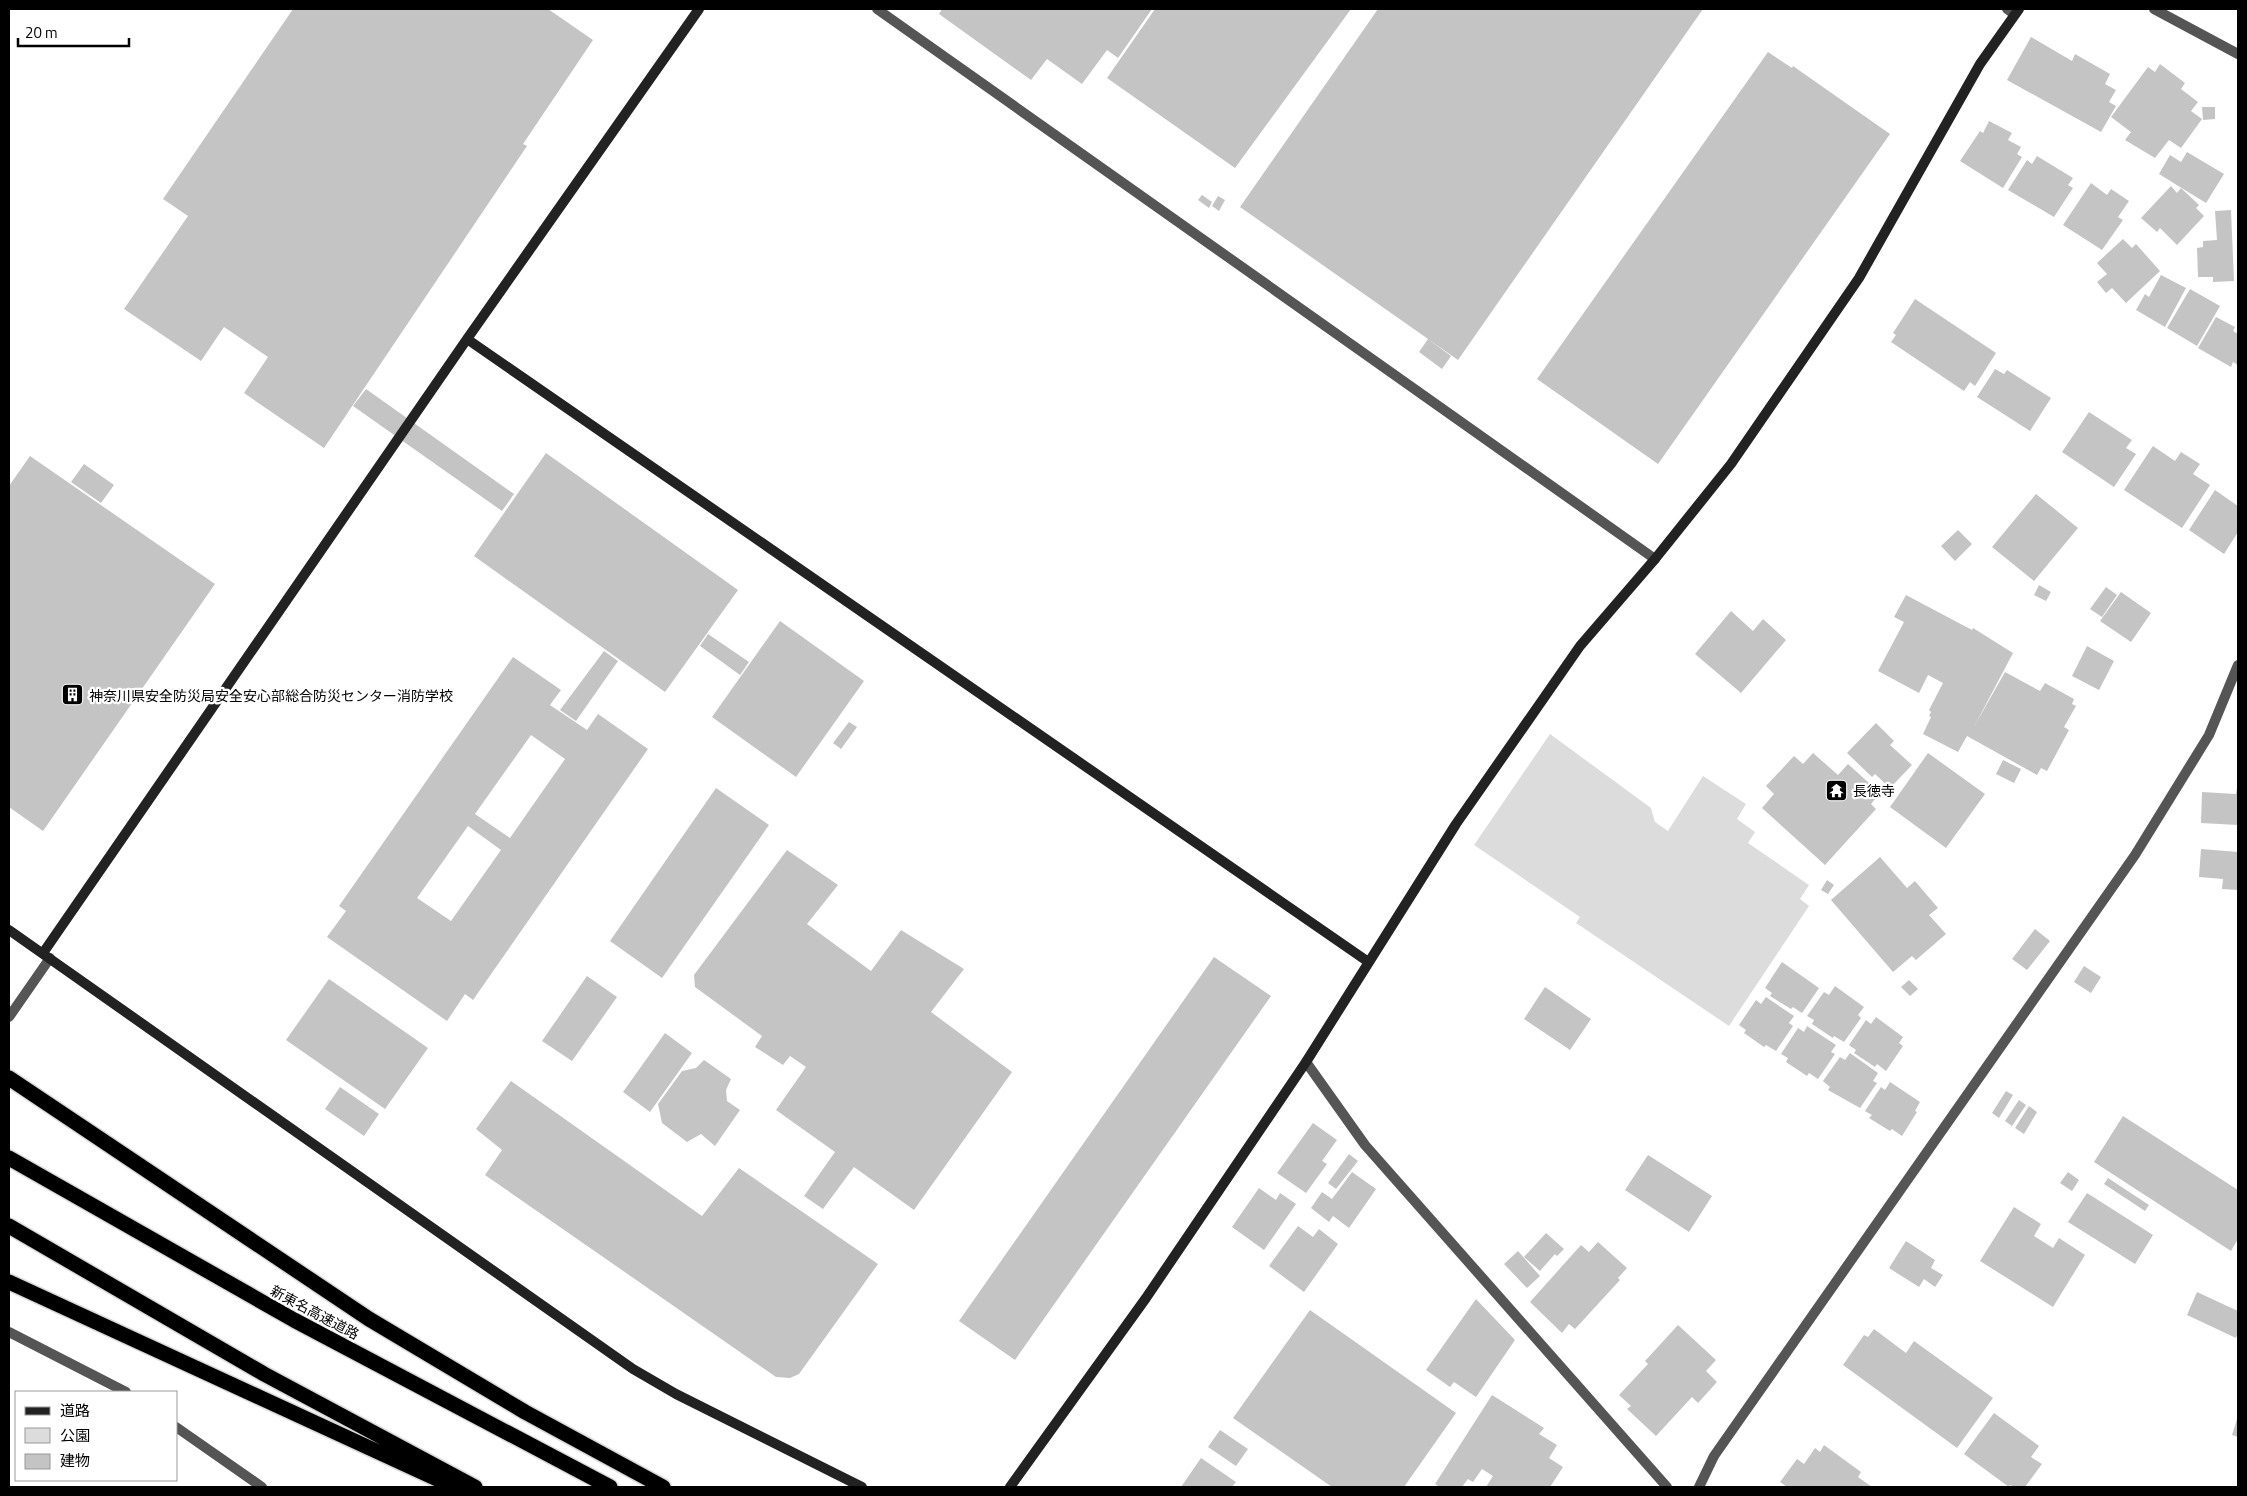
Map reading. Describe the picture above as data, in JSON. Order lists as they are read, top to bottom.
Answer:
{
  "streets": {
    "highway": ["新東名高速道路"]
  },
  "places": {
    "building": ["神奈川県安全防災局安全安心部総合防災センター消防学校"],
    "temple": ["長徳寺"]
  },
  "legend": ["道路", "公園", "建物"],
  "scale_bar": "20 m"
}
